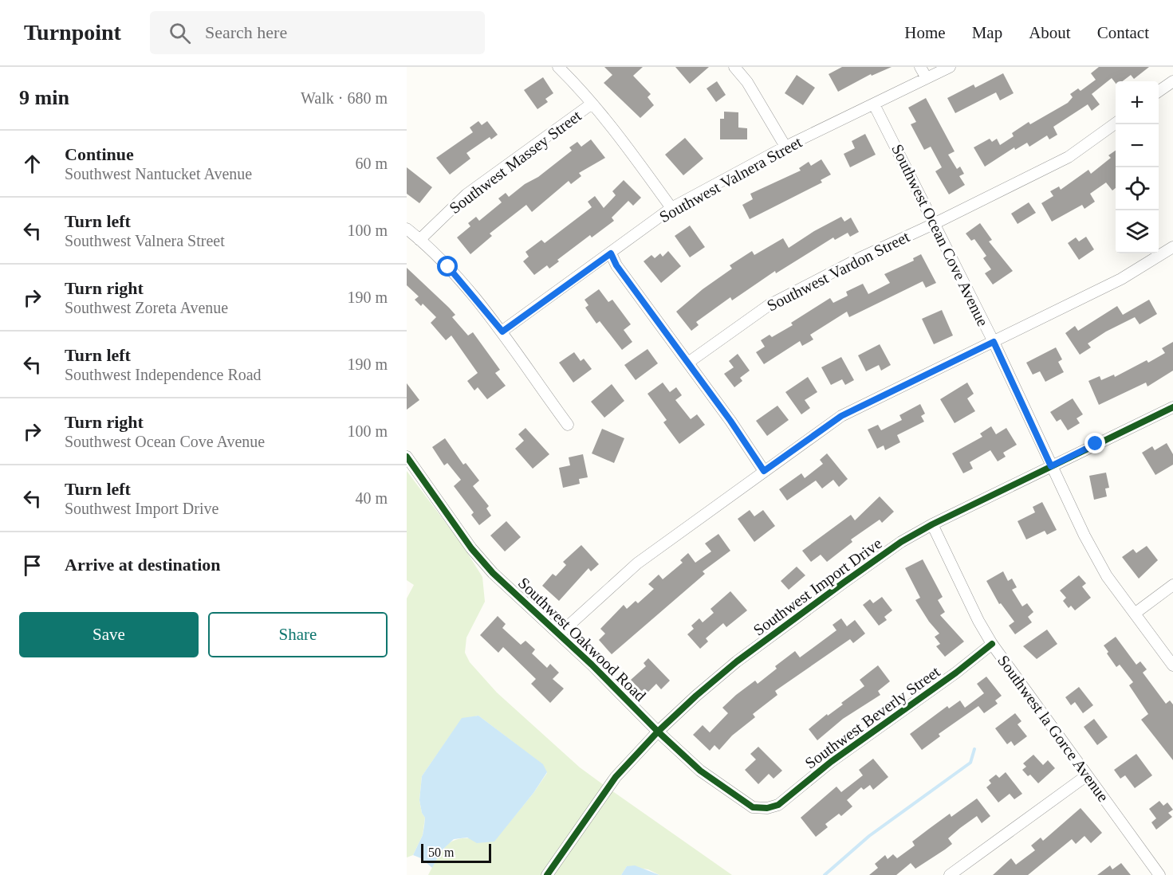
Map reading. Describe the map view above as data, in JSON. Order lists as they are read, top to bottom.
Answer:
{
  "streets": {
    "street": [
      "Southwest Massey Street",
      "Southwest Valnera Street",
      "Southwest Ocean Cove Avenue",
      "Southwest Vardon Street",
      "Southwest Import Drive",
      "Southwest Oakwood Road",
      "Southwest Beverly Street",
      "Southwest la Gorce Avenue"
    ]
  },
  "crossings": [
    ["Southwest Valnera Street", "Southwest Ocean Cove Avenue"],
    ["Southwest Ocean Cove Avenue", "Southwest Vardon Street"],
    ["Southwest Ocean Cove Avenue", "Southwest Import Drive"],
    ["Southwest Import Drive", "Southwest Oakwood Road"],
    ["Southwest Import Drive", "Southwest la Gorce Avenue"],
    ["Southwest Oakwood Road", "Southwest Beverly Street"],
    ["Southwest Beverly Street", "Southwest la Gorce Avenue"]
  ],
  "scale_bar": "50 m",
  "page": {
    "header": "Turnpoint",
    "search": "Search here",
    "nav": [
      "Home",
      "Map",
      "About",
      "Contact"
    ],
    "heading": ["9 min", "Walk · 680 m"],
    "map_buttons": ["+", "−"],
    "list": [
      ["Continue", "Southwest Nantucket Avenue", "60 m"],
      ["Turn left", "Southwest Valnera Street", "100 m"],
      ["Turn right", "Southwest Zoreta Avenue", "190 m"],
      ["Turn left", "Southwest Independence Road", "190 m"],
      ["Turn right", "Southwest Ocean Cove Avenue", "100 m"],
      ["Turn left", "Southwest Import Drive", "40 m"],
      "Arrive at destination"
    ],
    "buttons": ["Save", "Share"],
    "scale": "50 m"
  }
}
